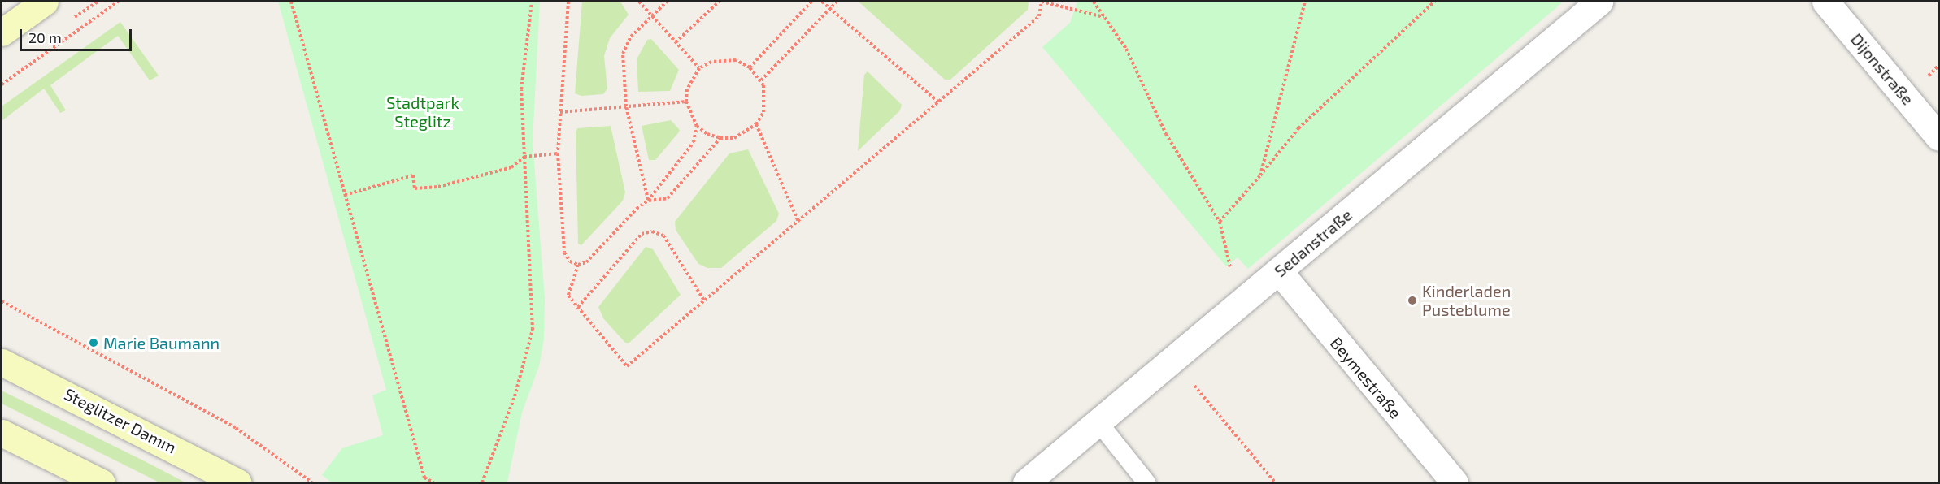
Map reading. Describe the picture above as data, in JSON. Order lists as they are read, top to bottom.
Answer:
{
  "streets": {
    "main road": ["Steglitzer Damm"],
    "street": ["Dijonstraße", "Sedanstraße", "Beymestraße"]
  },
  "crossings": [
    ["Sedanstraße", "Beymestraße"]
  ],
  "parks": ["Stadtpark Steglitz"],
  "places": ["Kinderladen Pusteblume", "Marie Baumann"],
  "scale_bar": "20 m"
}
